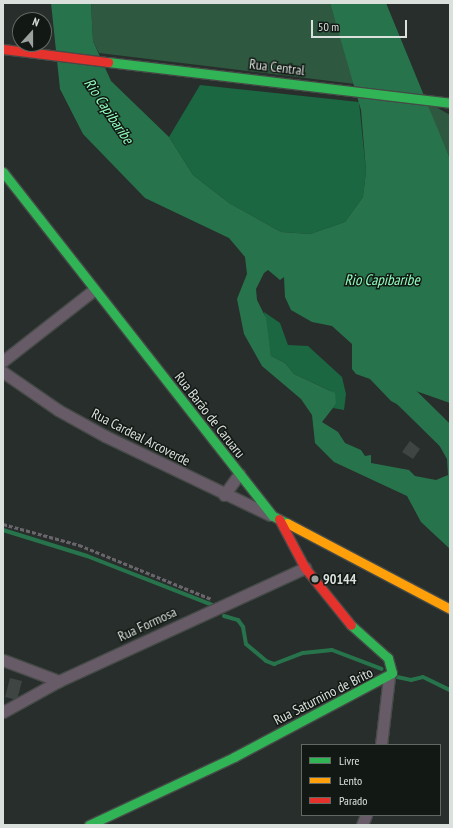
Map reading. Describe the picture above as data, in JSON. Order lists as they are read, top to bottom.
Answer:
{
  "streets": {
    "street": [
      "Rua Central",
      "Rua Barão de Caruaru",
      "Rua Cardeal Arcoverde",
      "Rua Formosa",
      "Rua Saturnino de Brito"
    ]
  },
  "crossings": [
    ["Rua Barão de Caruaru", "Rua Cardeal Arcoverde"],
    ["Rua Barão de Caruaru", "Rua Saturnino de Brito"],
    ["Rua Cardeal Arcoverde", "Rua Saturnino de Brito"],
    ["Rua Formosa", "Rua Saturnino de Brito"]
  ],
  "water": ["Rio Capibaribe"],
  "places": ["90144"],
  "legend": ["Livre", "Lento", "Parado"],
  "scale_bar": "50 m",
  "north": "top"
}
